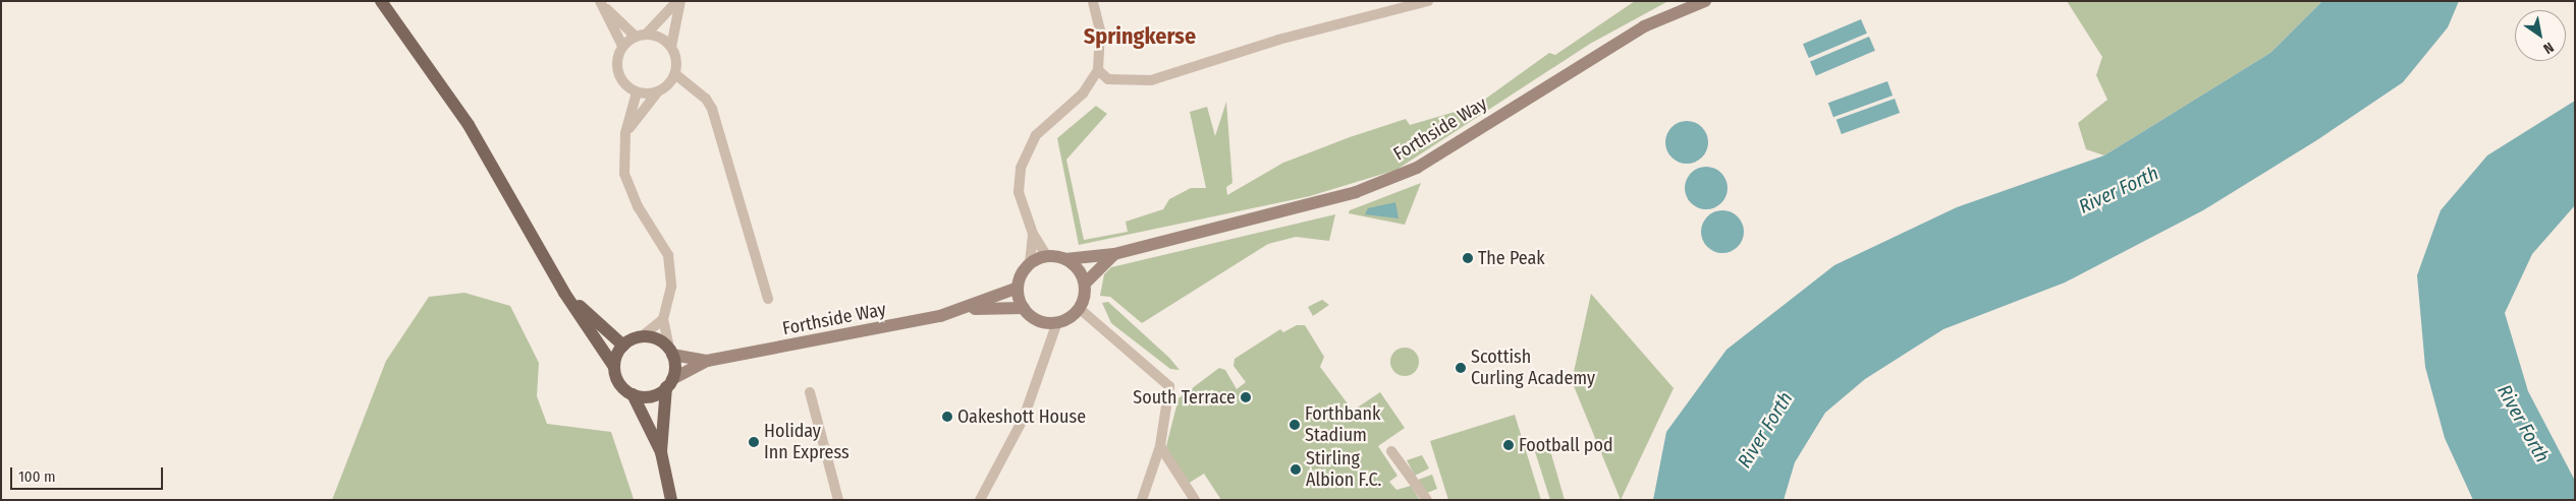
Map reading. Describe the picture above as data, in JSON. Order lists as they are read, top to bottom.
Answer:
{
  "streets": {
    "street": ["Forthside Way"]
  },
  "districts": ["Springkerse"],
  "water": ["River Forth"],
  "places": [
    "The Peak",
    "Scottish Curling Academy",
    "South Terrace",
    "Oakeshott House",
    "Forthbank Stadium",
    "Holiday Inn Express",
    "Football pod",
    "Stirling Albion F.C."
  ],
  "scale_bar": "100 m",
  "north": "bottom right"
}
